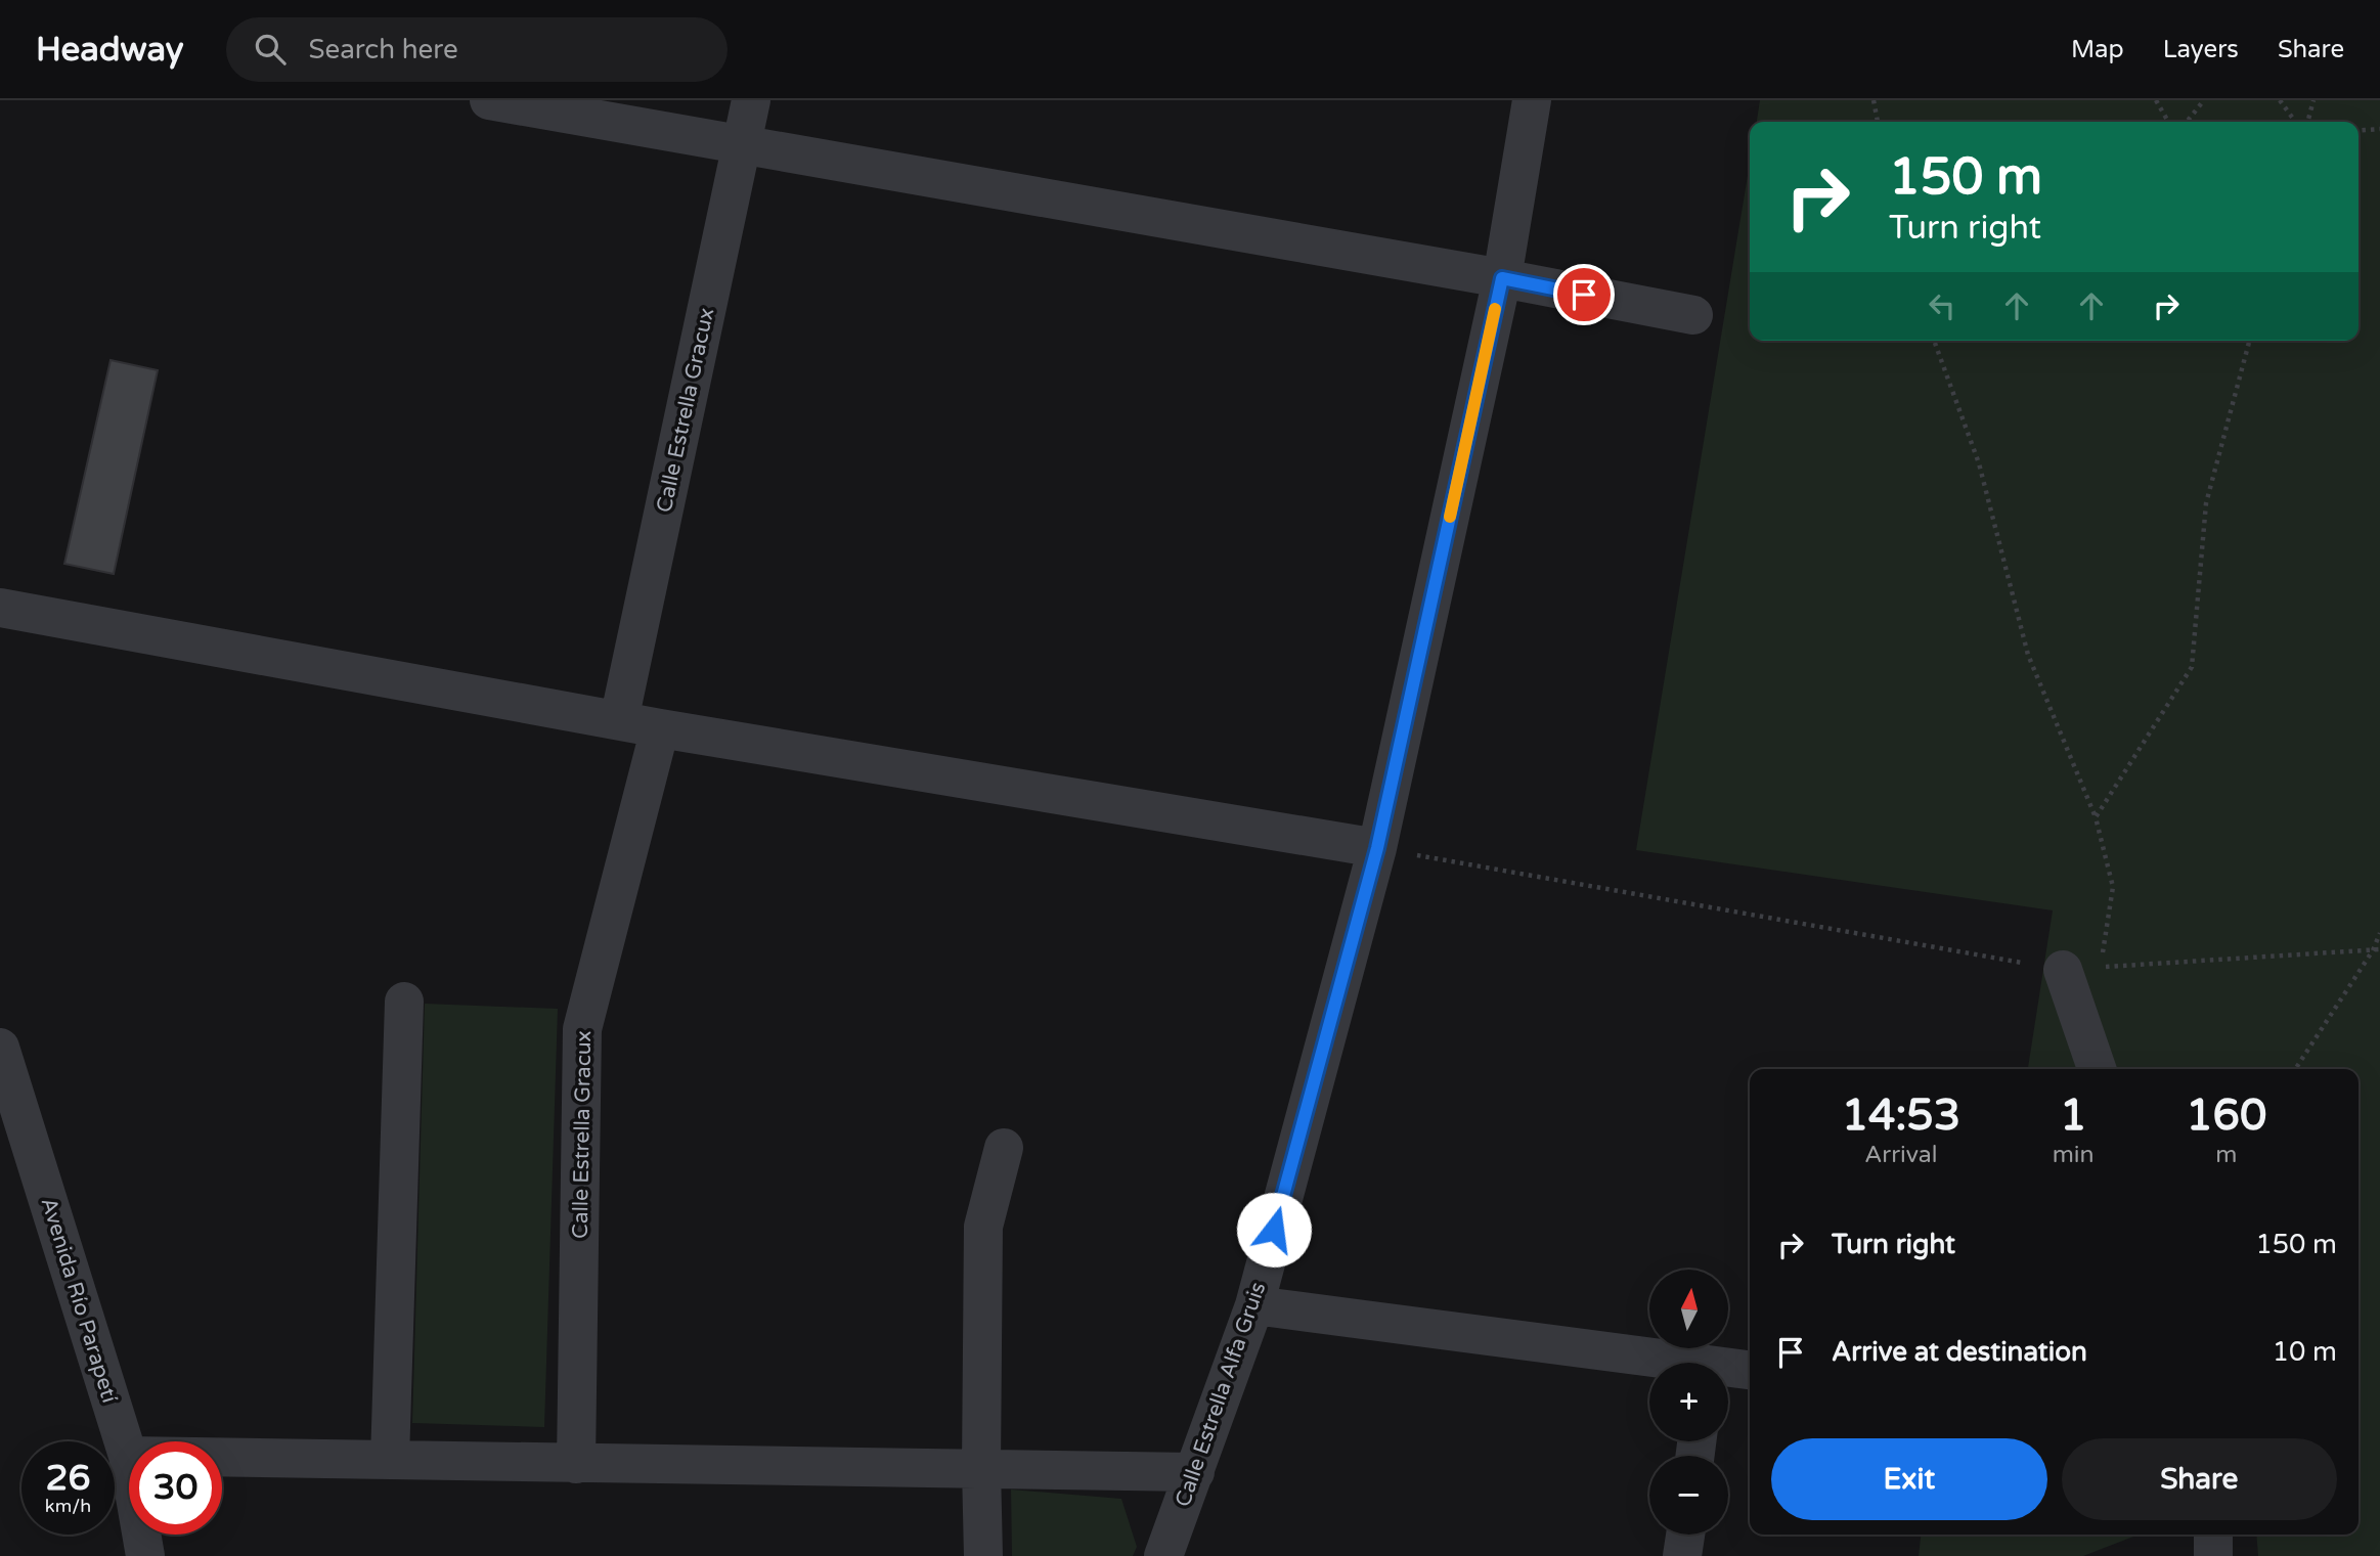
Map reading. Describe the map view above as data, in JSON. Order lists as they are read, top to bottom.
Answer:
{
  "streets": {
    "street": ["Calle Estrella Gracux", "Avenida Río Parapetí", "Calle Estrella Alfa Gruis"]
  },
  "north": "top",
  "page": {
    "header": "Headway",
    "search": "Search here",
    "nav": ["Map", "Layers", "Share"],
    "turn": ["150 m", "Turn right"],
    "eta": [
      "14:53",
      "Arrival",
      "1",
      "min",
      "160",
      "m"
    ],
    "list": [
      {
        "name": "Turn right",
        "value": "150 m"
      },
      {
        "name": "Arrive at destination",
        "value": "10 m"
      }
    ],
    "map_buttons": ["+", "−"],
    "buttons": ["Exit", "Share"],
    "speed": "26 km/h",
    "limit": "30"
  }
}
